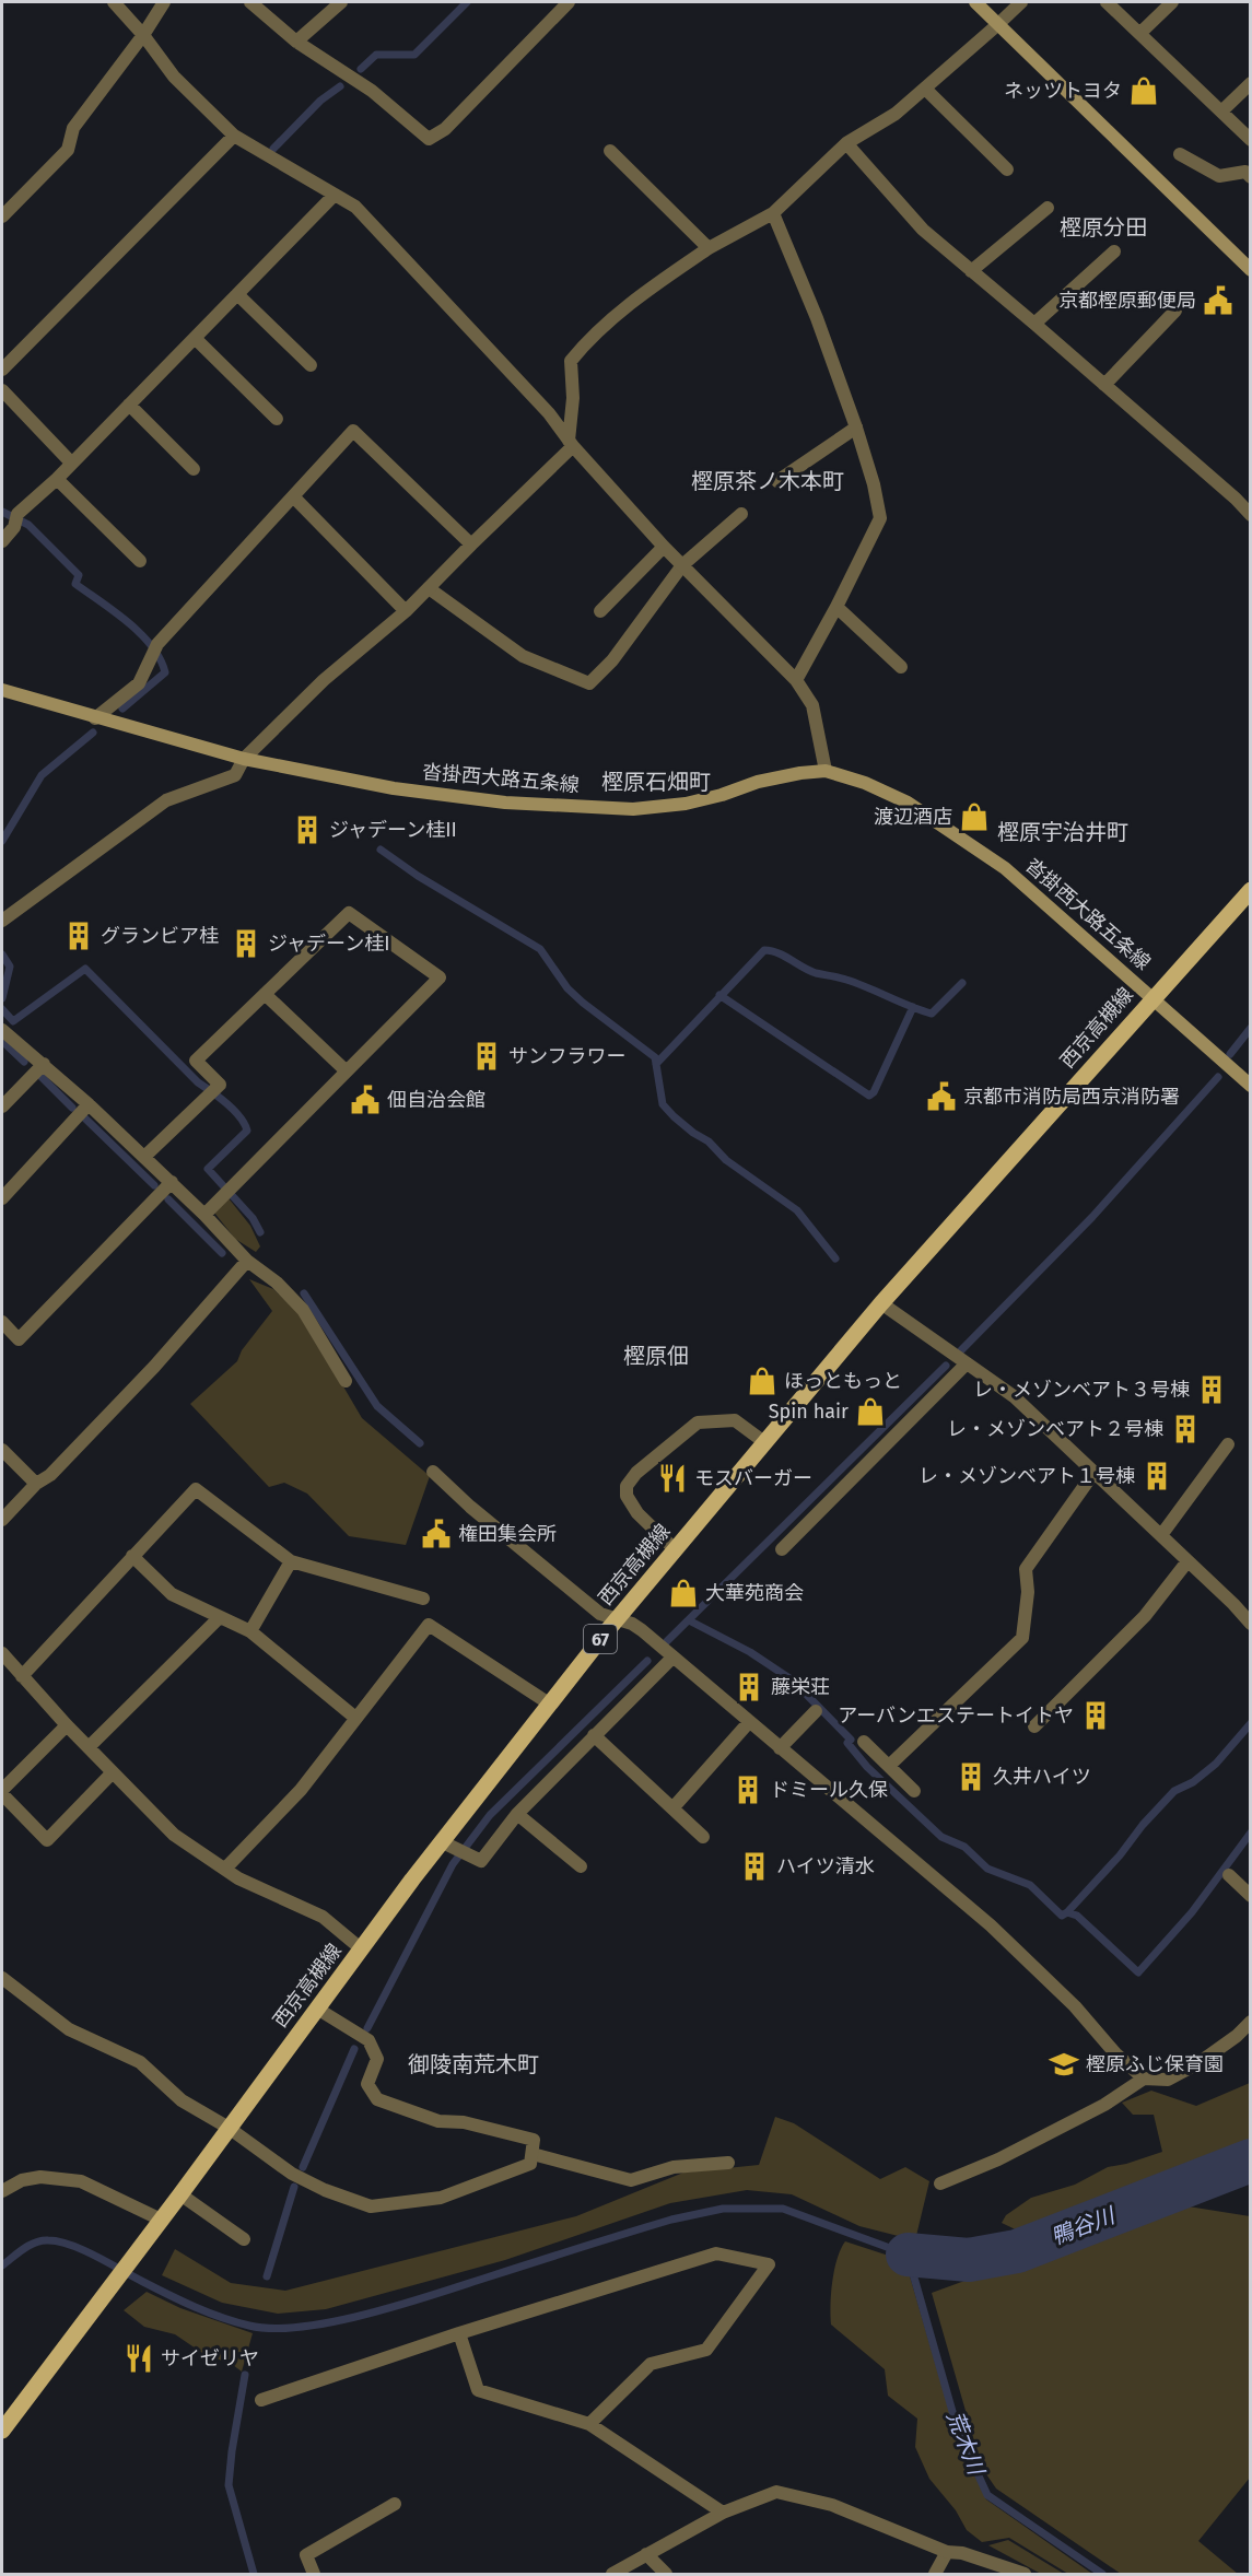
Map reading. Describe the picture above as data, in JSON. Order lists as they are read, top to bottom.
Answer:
{
  "streets": {
    "main road": ["沓掛西大路五条線", "西京高槻線", "67"]
  },
  "crossings": [
    ["沓掛西大路五条線", "西京高槻線"]
  ],
  "districts": [
    "樫原分田",
    "樫原茶ノ木本町",
    "樫原石畑町",
    "樫原宇治井町",
    "樫原佃",
    "御陵南荒木町"
  ],
  "water": ["鴨谷川", "荒木川"],
  "places": {
    "shop": [
      "ネッツトヨタ",
      "渡辺酒店",
      "ほっともっと",
      "Spin hair",
      "大華苑商会"
    ],
    "public building": [
      "京都樫原郵便局",
      "京都市消防局西京消防署",
      "佃自治会館",
      "権田集会所"
    ],
    "building": [
      "ジャデーン桂II",
      "グランビア桂",
      "ジャデーン桂I",
      "サンフラワー",
      "レ・メゾンベアト３号棟",
      "レ・メゾンベアト２号棟",
      "レ・メゾンベアト１号棟",
      "藤栄荘",
      "アーバンエステートイトヤ",
      "久井ハイツ",
      "ドミール久保",
      "ハイツ清水"
    ],
    "restaurant": ["モスバーガー", "サイゼリヤ"],
    "school or university": ["樫原ふじ保育園"]
  }
}
